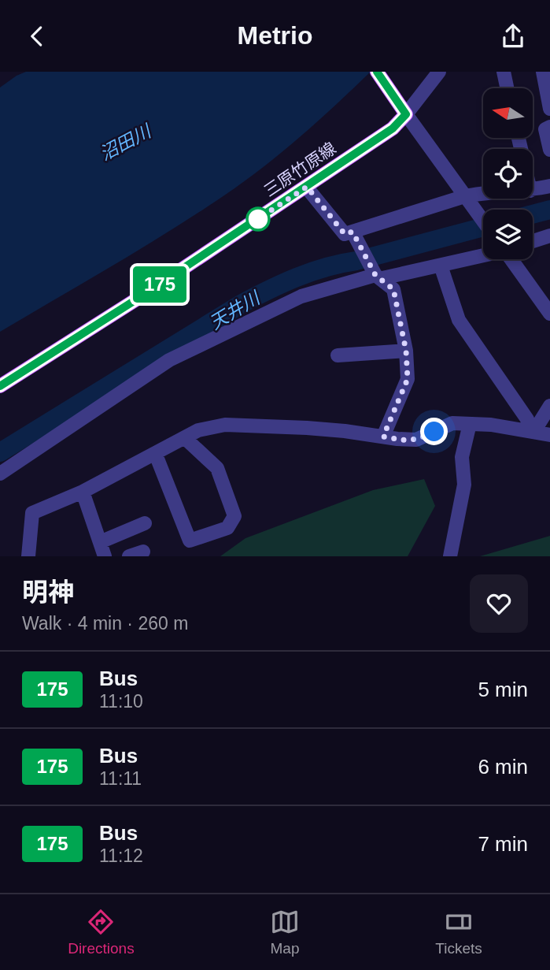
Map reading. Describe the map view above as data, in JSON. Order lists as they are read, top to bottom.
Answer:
{
  "streets": {
    "main road": ["三原竹原線"]
  },
  "water": ["沼田川", "天井川"],
  "lines": ["bus line 175"],
  "north": "left",
  "page": {
    "header": "Metrio",
    "on_map": "175",
    "heading": ["明神", "Walk · 4 min · 260 m"],
    "list": [
      {
        "mark": "175",
        "name": "Bus",
        "note": "11:10",
        "value": "5 min"
      },
      {
        "mark": "175",
        "name": "Bus",
        "note": "11:11",
        "value": "6 min"
      },
      {
        "mark": "175",
        "name": "Bus",
        "note": "11:12",
        "value": "7 min"
      }
    ],
    "tabs": ["Directions", "Map", "Tickets"]
  }
}
